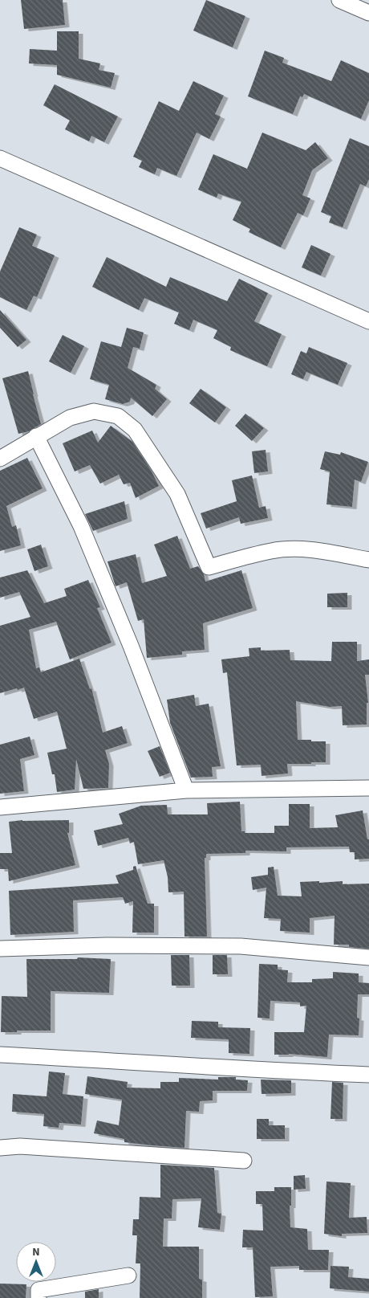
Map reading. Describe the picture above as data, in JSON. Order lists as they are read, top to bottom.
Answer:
{
  "north": "top"
}
